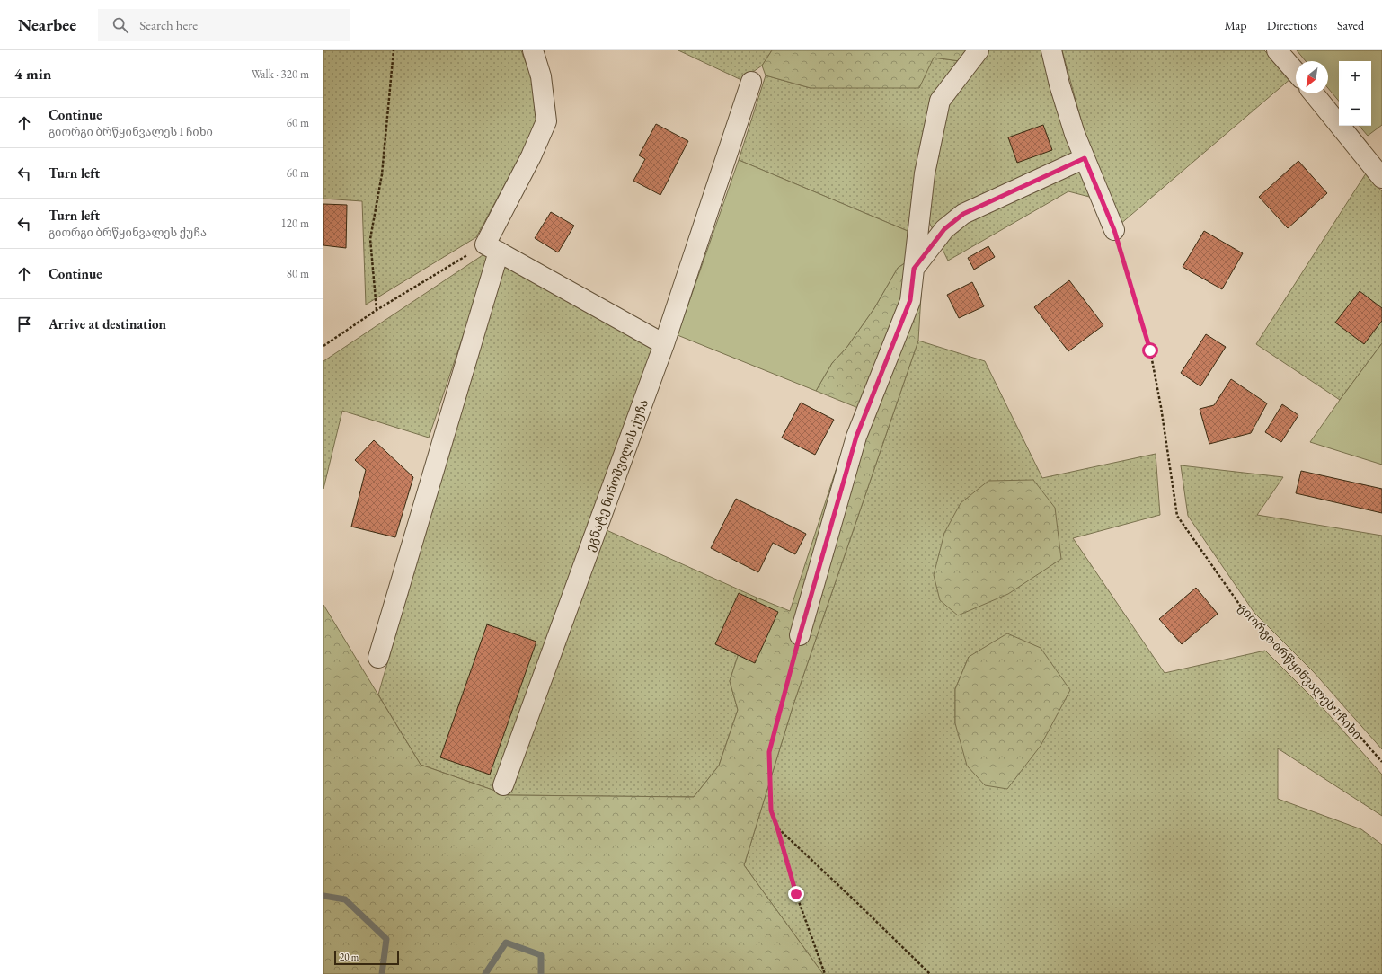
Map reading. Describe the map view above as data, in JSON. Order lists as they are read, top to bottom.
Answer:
{
  "streets": {
    "street": ["ეგნატე ნინოშვილის ქუჩა"],
    "path": ["გიორგი ბრწყინვალეს I ჩიხი"]
  },
  "scale_bar": "20 m",
  "north": "bottom left",
  "page": {
    "header": "Nearbee",
    "search": "Search here",
    "nav": ["Map", "Directions", "Saved"],
    "heading": ["4 min", "Walk · 320 m"],
    "map_buttons": ["+", "−"],
    "list": [
      ["Continue", "გიორგი ბრწყინვალეს I ჩიხი", "60 m"],
      ["Turn left", "60 m"],
      ["Turn left", "გიორგი ბრწყინვალეს ქუჩა", "120 m"],
      ["Continue", "80 m"],
      "Arrive at destination"
    ],
    "scale": "20 m"
  }
}
